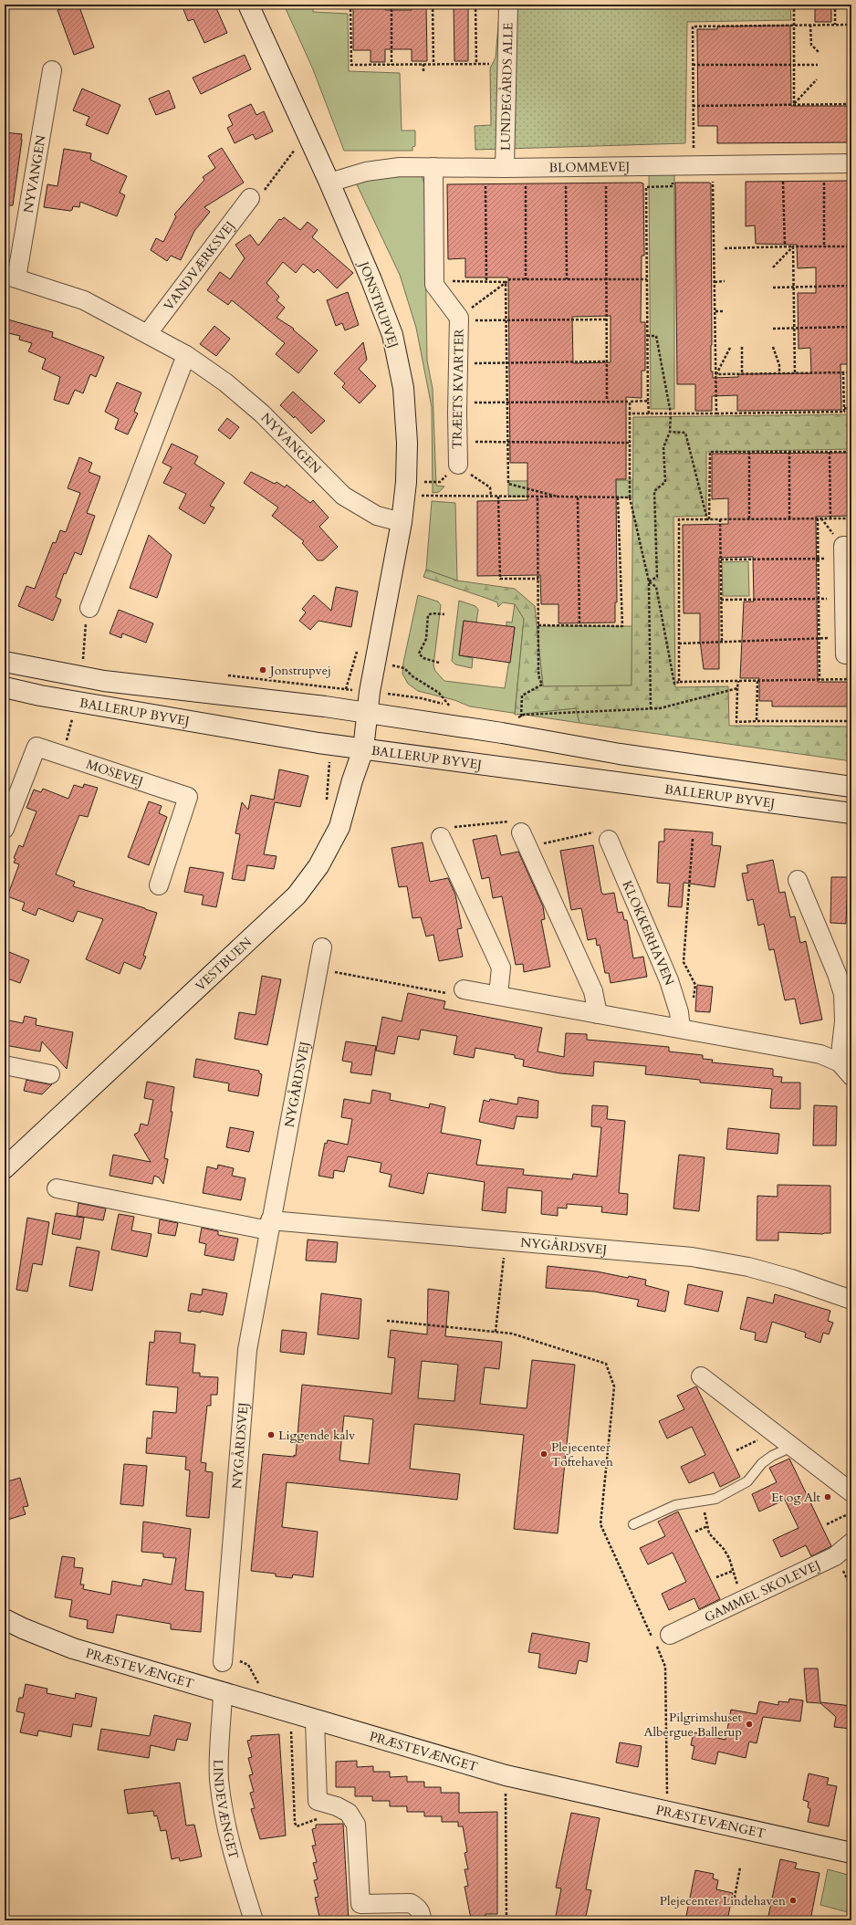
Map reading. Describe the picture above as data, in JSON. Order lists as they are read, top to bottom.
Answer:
{
  "streets": {
    "street": [
      "LUNDEGÅRDS ALLE",
      "BLOMMEVEJ",
      "NYVANGEN",
      "VANDVÆRKSVEJ",
      "JONSTRUPVEJ",
      "TRÆETS KVARTER",
      "BALLERUP BYVEJ",
      "MOSEVEJ",
      "KLOKKERHAVEN",
      "VESTBUEN",
      "NYGÅRDSVEJ",
      "GAMMEL SKOLEVEJ",
      "PRÆSTEVÆNGET",
      "LINDEVÆNGET"
    ]
  },
  "crossings": [
    ["LUNDEGÅRDS ALLE", "BLOMMEVEJ"],
    ["BLOMMEVEJ", "JONSTRUPVEJ"],
    ["BLOMMEVEJ", "TRÆETS KVARTER"],
    ["NYVANGEN", "VANDVÆRKSVEJ"],
    ["NYVANGEN", "JONSTRUPVEJ"],
    ["JONSTRUPVEJ", "BALLERUP BYVEJ"],
    ["JONSTRUPVEJ", "VESTBUEN"],
    ["BALLERUP BYVEJ", "VESTBUEN"],
    ["PRÆSTEVÆNGET", "LINDEVÆNGET"]
  ],
  "places": [
    "Jonstrupvej",
    "Liggende kalv",
    "Plejecenter Toftehaven",
    "Et og Alt",
    "Pilgrimshuset Albergue Ballerup",
    "Plejecenter Lindehaven"
  ]
}
